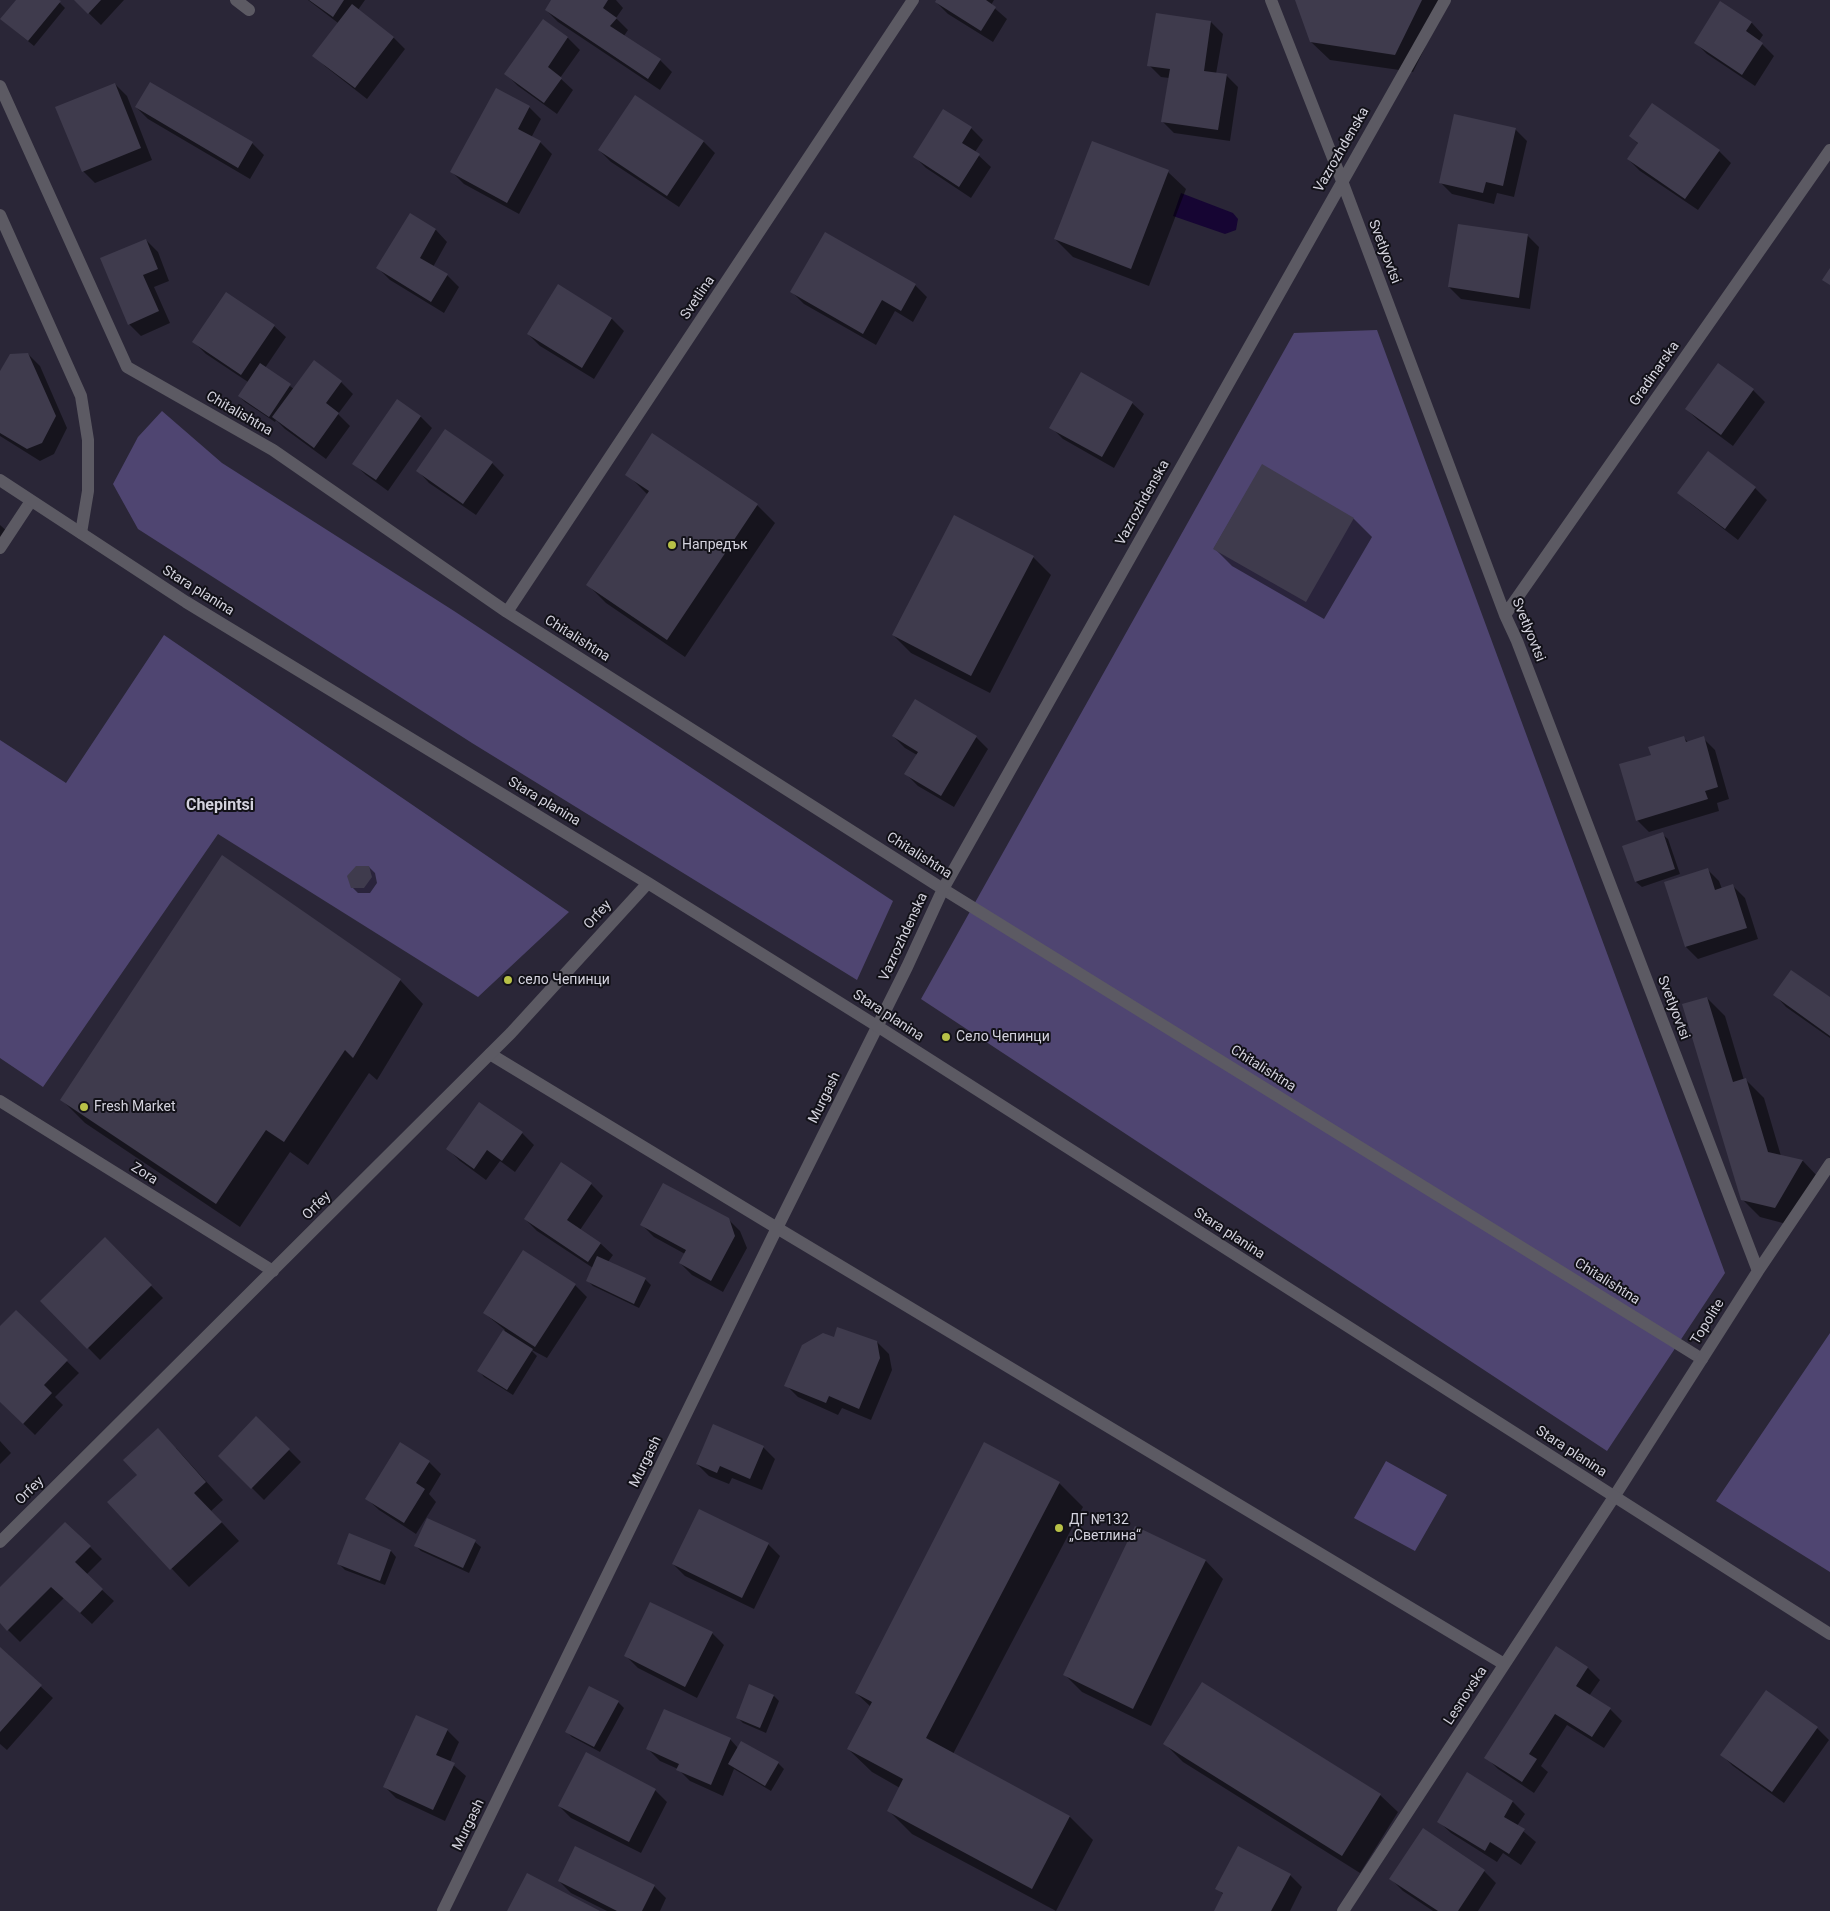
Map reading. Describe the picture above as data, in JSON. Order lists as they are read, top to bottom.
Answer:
{
  "streets": {
    "street": [
      "Vazrozhdenska",
      "Svetlyovtsi",
      "Svetlina",
      "Gradinarska",
      "Chitalishtna",
      "Stara planina",
      "Orfey",
      "Murgash",
      "Zora",
      "Topolite",
      "Lesnovska"
    ]
  },
  "crossings": [
    ["Vazrozhdenska", "Svetlyovtsi"],
    ["Vazrozhdenska", "Chitalishtna"],
    ["Vazrozhdenska", "Stara planina"],
    ["Vazrozhdenska", "Murgash"],
    ["Svetlyovtsi", "Gradinarska"],
    ["Svetlyovtsi", "Topolite"],
    ["Svetlina", "Chitalishtna"],
    ["Chitalishtna", "Topolite"],
    ["Stara planina", "Orfey"],
    ["Stara planina", "Murgash"],
    ["Stara planina", "Topolite"],
    ["Stara planina", "Lesnovska"],
    ["Orfey", "Zora"],
    ["Topolite", "Lesnovska"]
  ],
  "districts": ["Chepintsi"],
  "places": [
    "Напредък",
    "село Чепинци",
    "Село Чепинци",
    "Fresh Market",
    "ДГ №132 „Светлина“"
  ]
}
